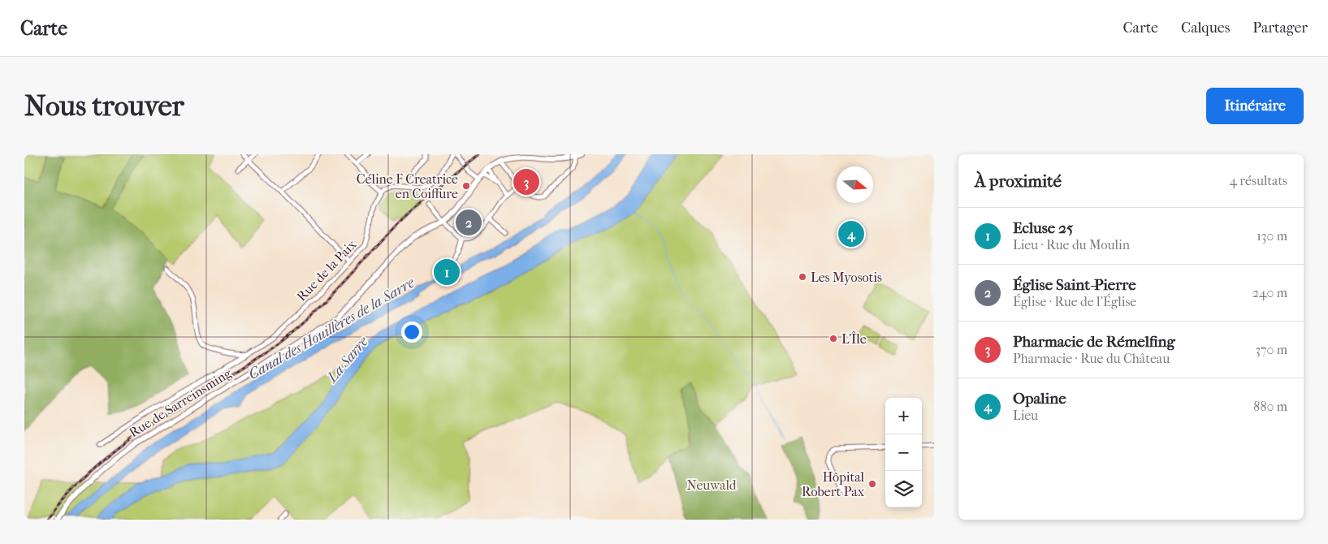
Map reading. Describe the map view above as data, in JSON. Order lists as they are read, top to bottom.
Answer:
{
  "streets": {
    "street": ["Rue de la Paix", "Rue de Sarreinsming"]
  },
  "water": ["Canal des Houillères de la Sarre", "La Sarre"],
  "parks": ["Neuwald"],
  "places": [
    "Céline F Creatrice en Coiffure",
    "Les Myosotis",
    "L'Île",
    "Hôpital Robert Pax"
  ],
  "north": "right",
  "page": {
    "header": "Carte",
    "nav": ["Carte", "Calques", "Partager"],
    "buttons": "Itinéraire",
    "title": "Nous trouver",
    "heading": ["À proximité", "4 résultats"],
    "pins": [
      "3",
      "2",
      "4",
      "1"
    ],
    "list": [
      {
        "mark": "1",
        "name": "Ecluse 25",
        "note": "Lieu · Rue du Moulin",
        "value": "130 m"
      },
      {
        "mark": "2",
        "name": "Église Saint-Pierre",
        "note": "Église · Rue de l'Église",
        "value": "240 m"
      },
      {
        "mark": "3",
        "name": "Pharmacie de Rémelfing",
        "note": "Pharmacie · Rue du Château",
        "value": "370 m"
      },
      {
        "mark": "4",
        "name": "Opaline",
        "note": "Lieu",
        "value": "880 m"
      }
    ],
    "map_buttons": ["+", "−"]
  }
}
